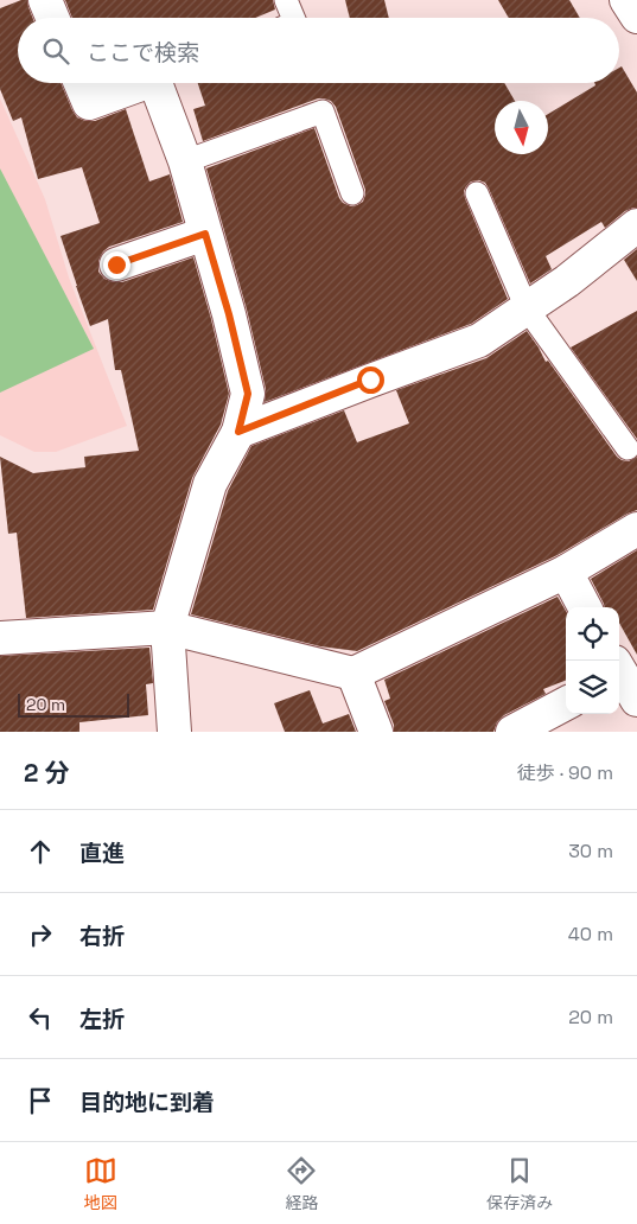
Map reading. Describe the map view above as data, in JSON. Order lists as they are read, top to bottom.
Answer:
{
  "scale_bar": "20 m",
  "north": "bottom",
  "page": {
    "search": "ここで検索",
    "scale": "20 m",
    "heading": ["2 分", "徒歩 · 90 m"],
    "list": [
      ["直進", "30 m"],
      ["右折", "40 m"],
      ["左折", "20 m"],
      "目的地に到着"
    ],
    "nav": ["地図", "経路", "保存済み"]
  }
}
